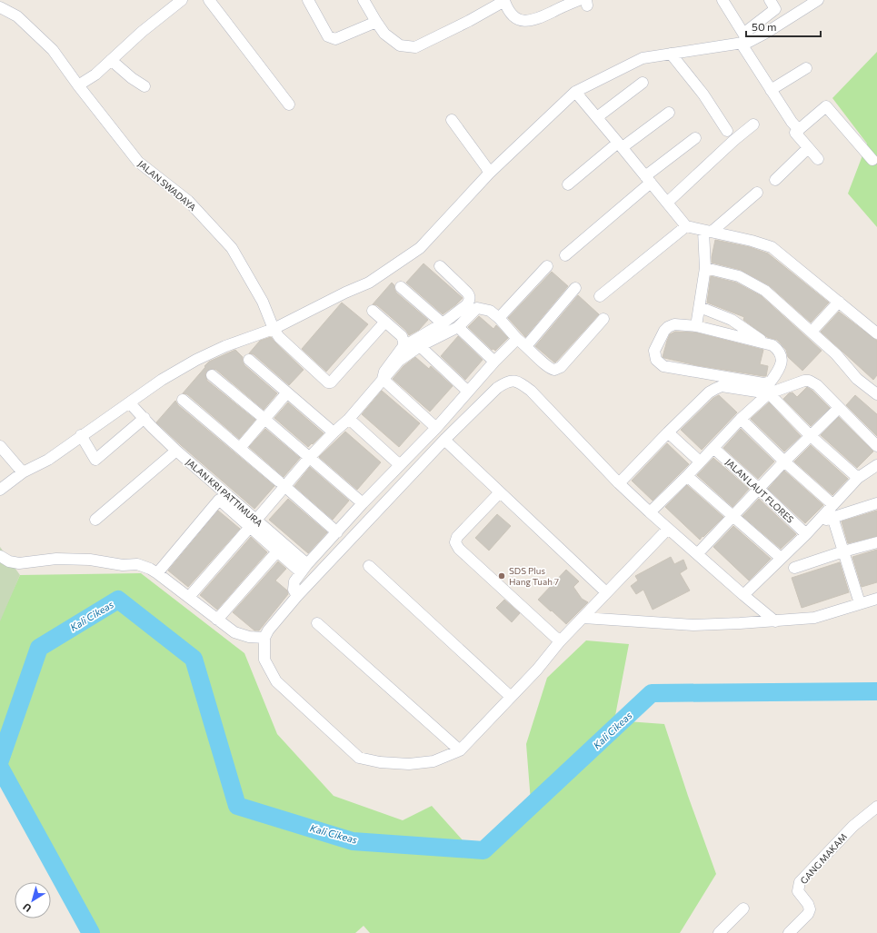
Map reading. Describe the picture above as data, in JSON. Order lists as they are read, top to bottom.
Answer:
{
  "streets": {
    "street": [
      "JALAN SWADAYA",
      "JALAN LAUT FLORES",
      "JALAN KRI PATTIMURA",
      "GANG MAKAM"
    ]
  },
  "water": ["Kali Cikeas"],
  "places": ["SDS Plus Hang Tuah 7"],
  "scale_bar": "50 m",
  "north": "bottom left"
}
